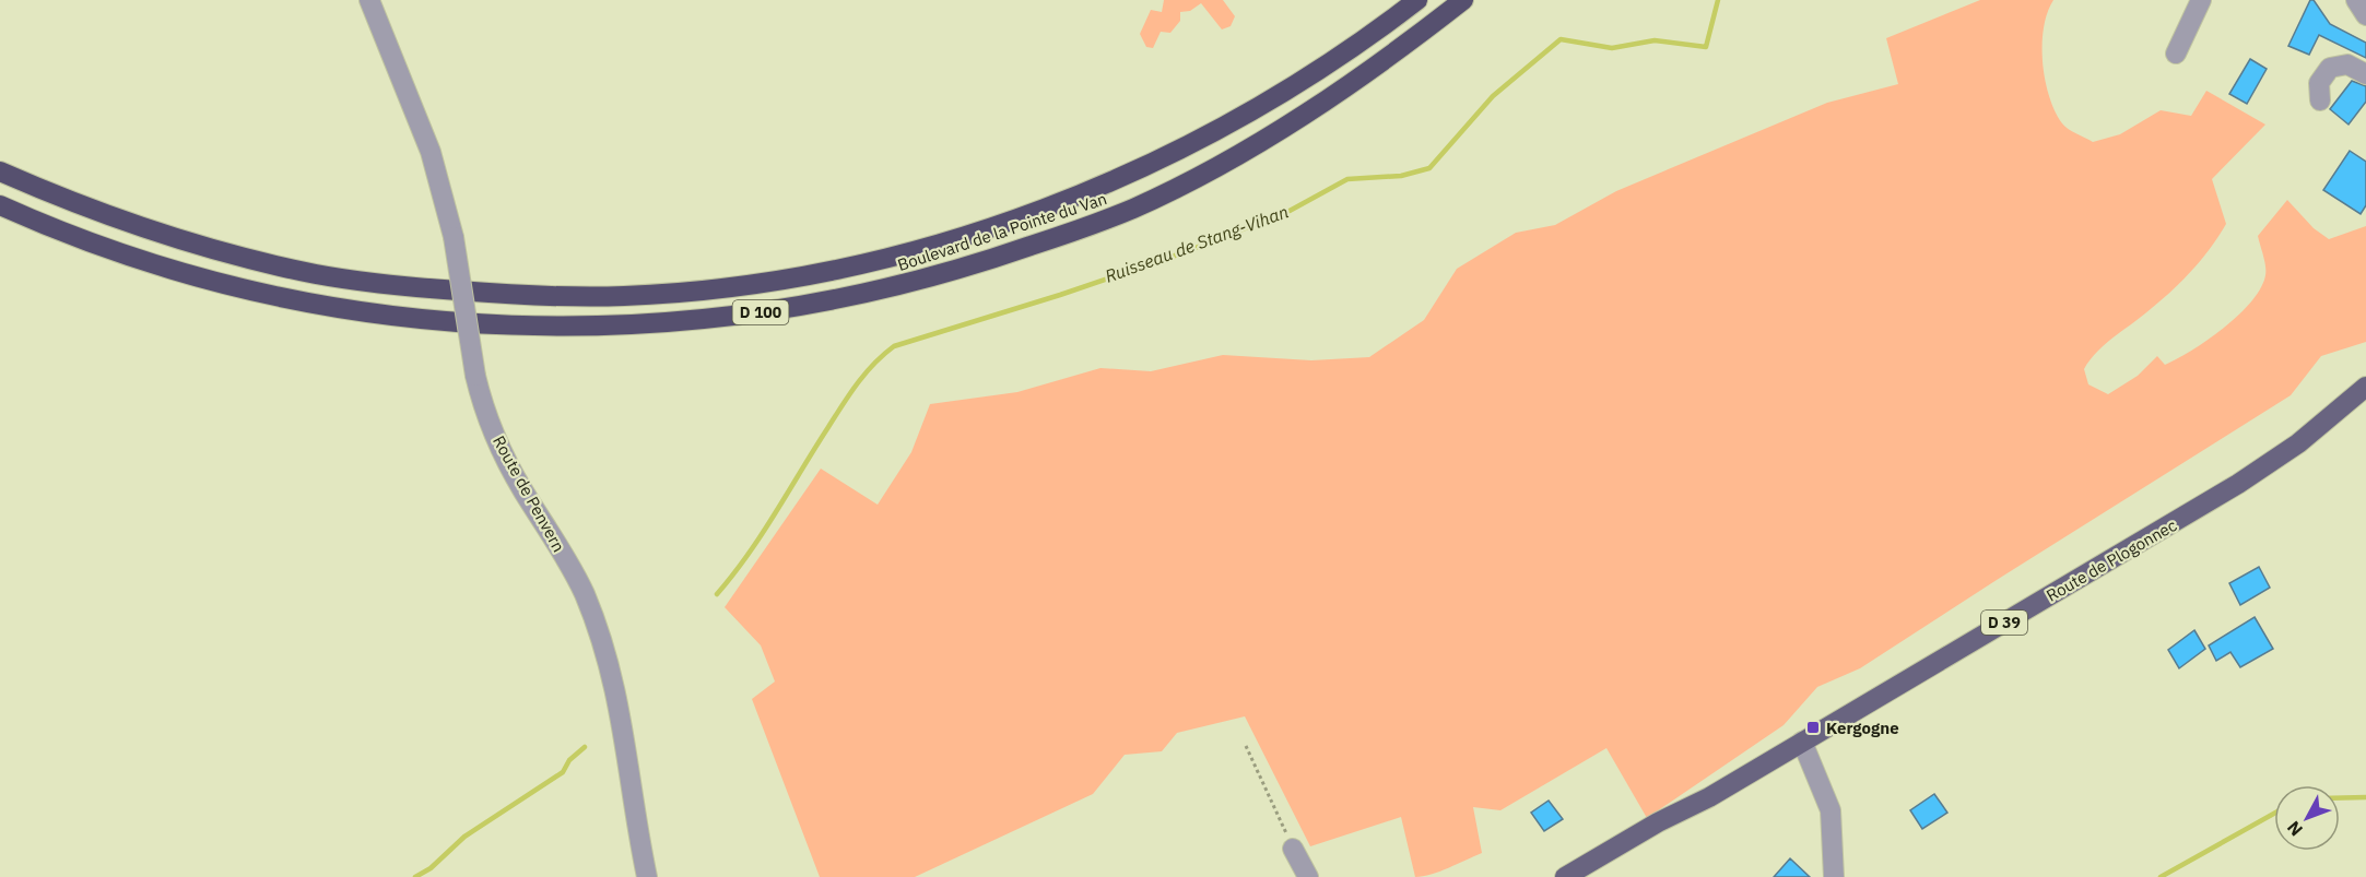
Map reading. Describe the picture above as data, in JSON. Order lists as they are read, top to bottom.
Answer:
{
  "streets": {
    "highway": ["Boulevard de la Pointe du Van", "D 100"],
    "main road": ["Route de Plogonnec", "D 39"],
    "street": ["Route de Penvern"]
  },
  "water": ["Ruisseau de Stang-Vihan"],
  "places": {
    "transit": ["Kergogne"]
  },
  "north": "bottom left"
}
